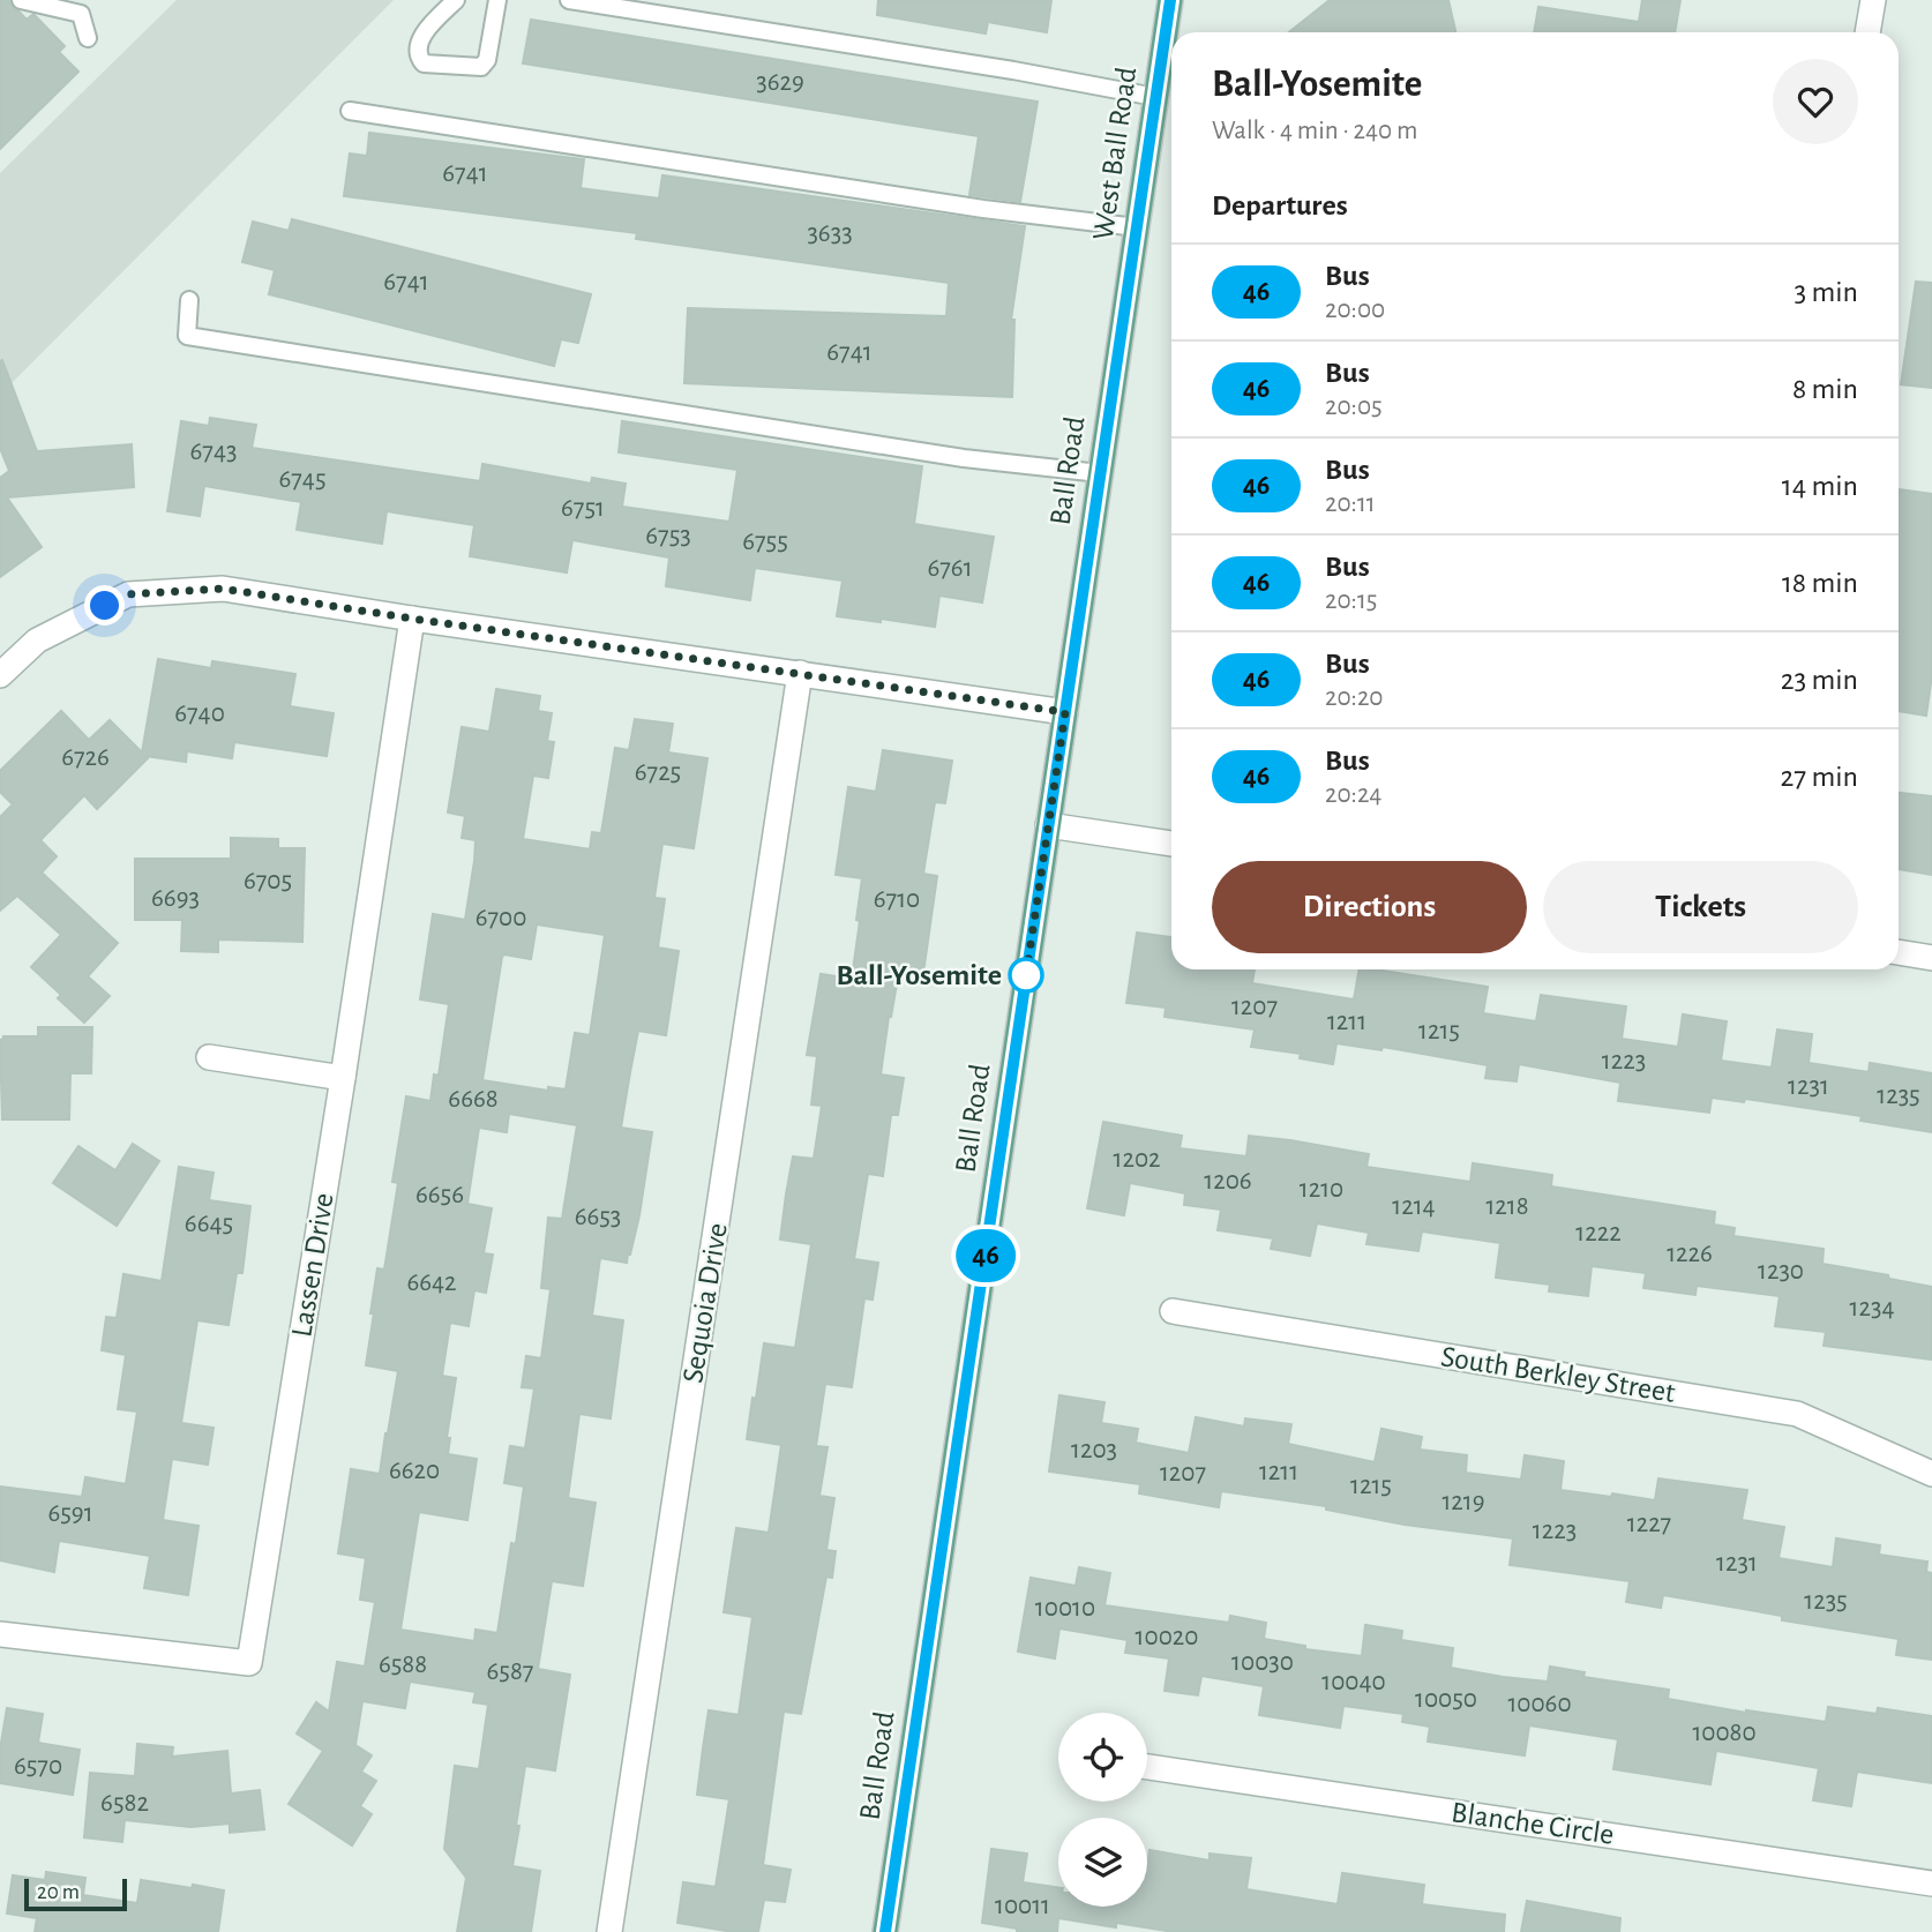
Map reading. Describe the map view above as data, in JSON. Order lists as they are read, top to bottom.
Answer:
{
  "streets": {
    "main road": ["West Ball Road", "Ball Road"],
    "street": [
      "Lassen Drive",
      "Sequoia Drive",
      "South Berkley Street",
      "Blanche Circle"
    ]
  },
  "crossings": [
    ["West Ball Road", "Ball Road"]
  ],
  "places": ["Ball-Yosemite"],
  "lines": ["bus line 46"],
  "house_numbers": [
    "3629",
    "6741",
    "3633",
    "6741",
    "6741",
    "6743",
    "6745",
    "6751",
    "6753",
    "6755",
    "6761",
    "6740",
    "6726",
    "6725",
    "6705",
    "6693",
    "6710",
    "6700",
    "1207",
    "1211",
    "1215",
    "1223",
    "1231",
    "1235",
    "6668",
    "1202",
    "1206",
    "1210",
    "6656",
    "1214",
    "1218",
    "6653",
    "6645",
    "1222",
    "1226",
    "1230",
    "6642",
    "1234",
    "1203",
    "6620",
    "1211",
    "1207",
    "1215",
    "1219",
    "6591",
    "1227",
    "1223",
    "1231",
    "1235",
    "10010",
    "10020",
    "10030",
    "6588",
    "6587",
    "10040",
    "10050",
    "10060",
    "10080",
    "6570",
    "6582",
    "10011"
  ],
  "scale_bar": "20 m",
  "page": {
    "on_map": "46",
    "heading": [
      ["Ball-Yosemite", "Walk · 4 min · 240 m"],
      "Departures"
    ],
    "list": [
      {
        "mark": "46",
        "name": "Bus",
        "note": "20:00",
        "value": "3 min"
      },
      {
        "mark": "46",
        "name": "Bus",
        "note": "20:05",
        "value": "8 min"
      },
      {
        "mark": "46",
        "name": "Bus",
        "note": "20:11",
        "value": "14 min"
      },
      {
        "mark": "46",
        "name": "Bus",
        "note": "20:15",
        "value": "18 min"
      },
      {
        "mark": "46",
        "name": "Bus",
        "note": "20:20",
        "value": "23 min"
      },
      {
        "mark": "46",
        "name": "Bus",
        "note": "20:24",
        "value": "27 min"
      }
    ],
    "buttons": ["Directions", "Tickets"],
    "scale": "20 m"
  }
}
